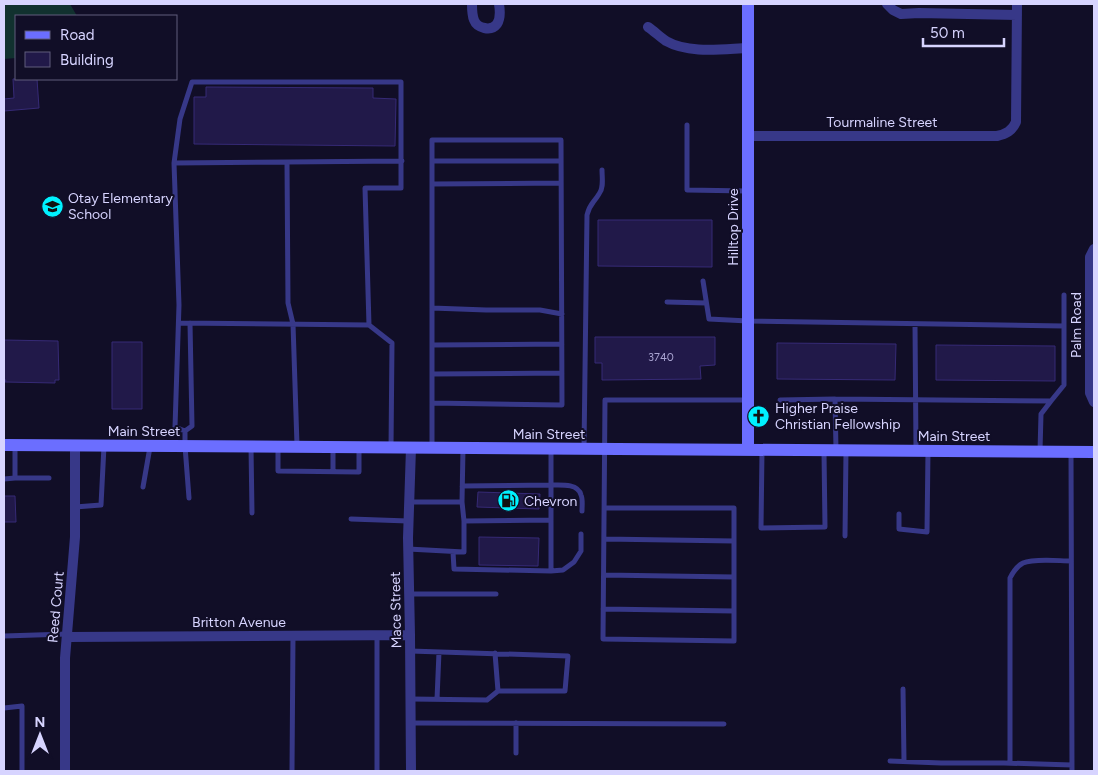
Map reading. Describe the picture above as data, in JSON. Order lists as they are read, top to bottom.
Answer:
{
  "streets": {
    "main road": ["Hilltop Drive", "Main Street"],
    "street": [
      "Tourmaline Street",
      "Palm Road",
      "Reed Court",
      "Mace Street",
      "Britton Avenue"
    ]
  },
  "crossings": [
    ["Tourmaline Street", "Hilltop Drive"],
    ["Hilltop Drive", "Main Street"],
    ["Main Street", "Reed Court"],
    ["Main Street", "Mace Street"],
    ["Reed Court", "Britton Avenue"],
    ["Mace Street", "Britton Avenue"]
  ],
  "places": {
    "school or university": ["Otay Elementary School"],
    "church": ["Higher Praise Christian Fellowship"],
    "fuel station": ["Chevron"]
  },
  "house_numbers": ["3740"],
  "legend": ["Road", "Building"],
  "scale_bar": "50 m",
  "north": "top"
}
